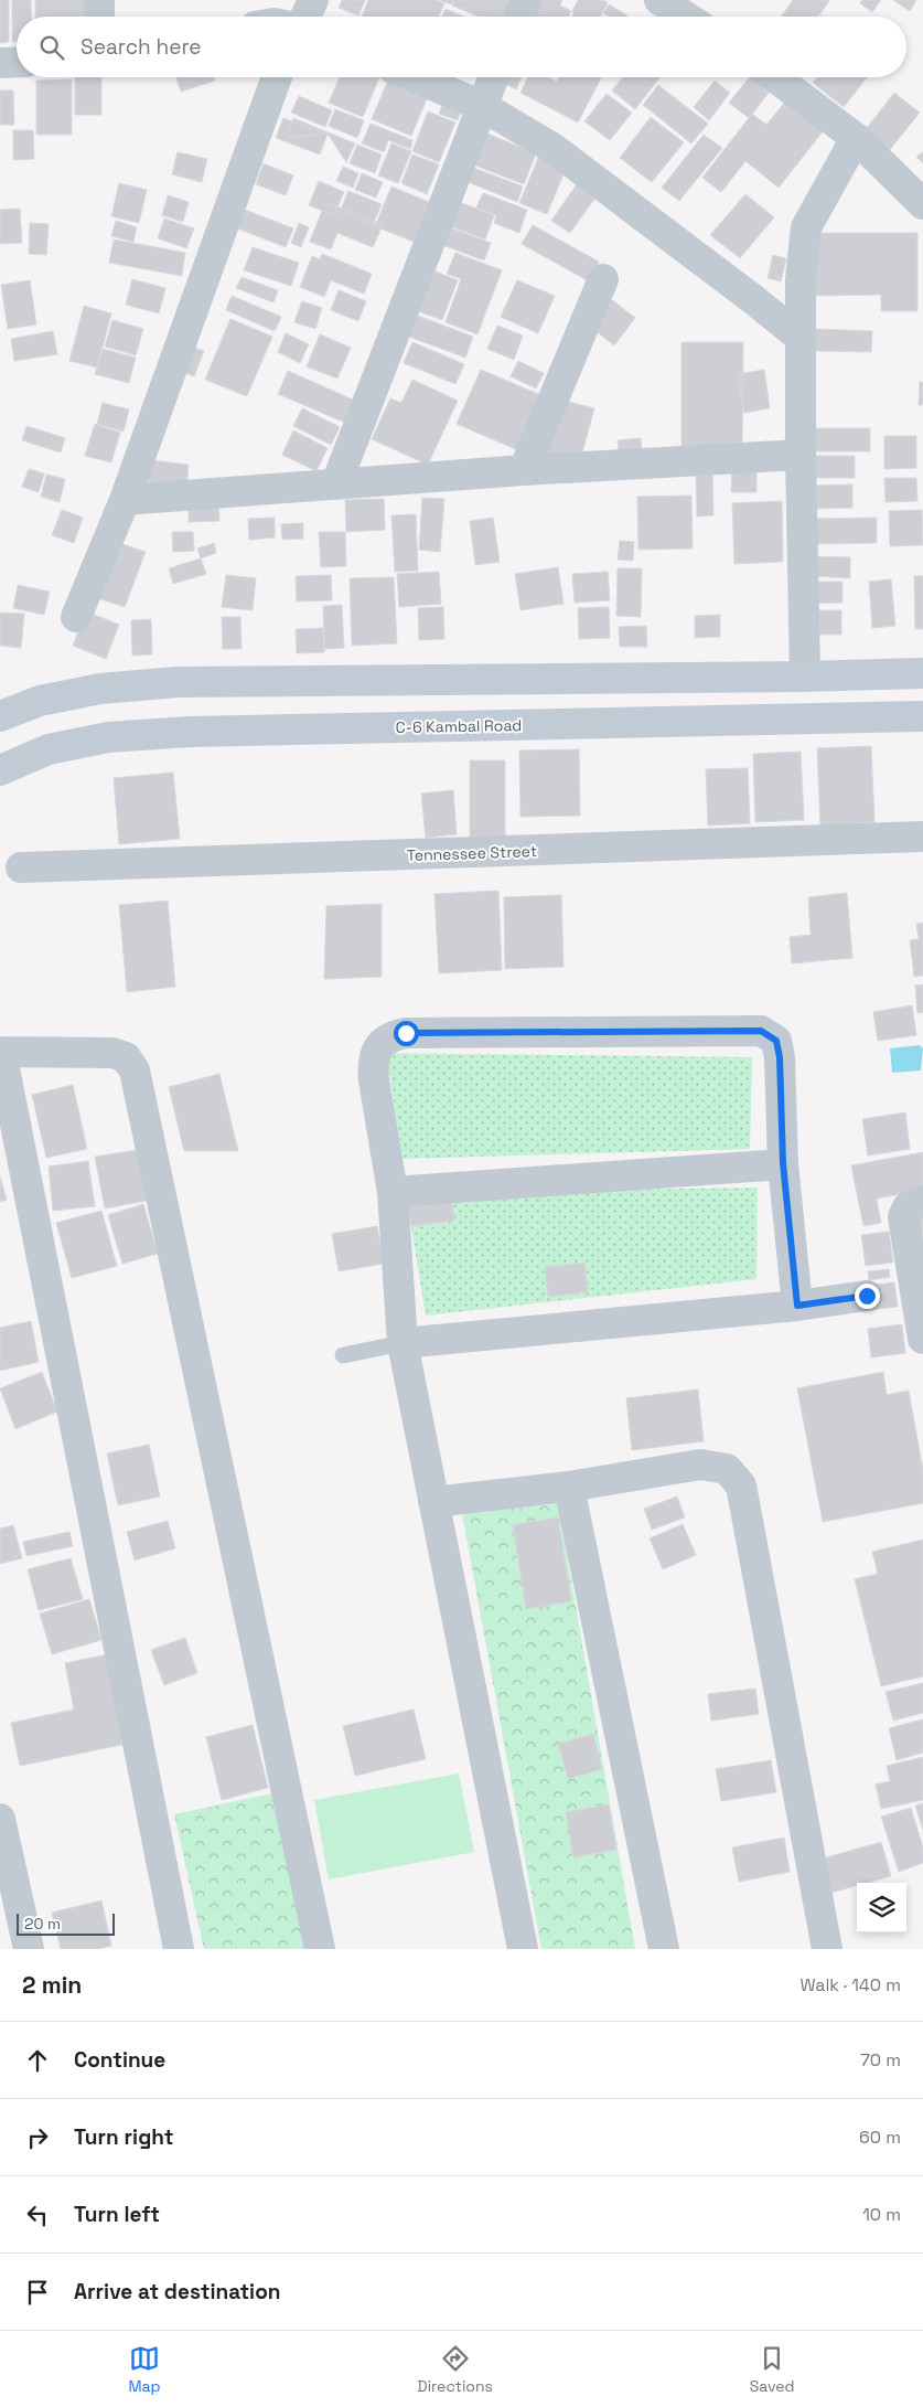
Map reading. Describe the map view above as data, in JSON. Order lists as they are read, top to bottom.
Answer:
{
  "streets": {
    "main road": ["C-6 Kambal Road"],
    "street": ["Tennessee Street"]
  },
  "scale_bar": "20 m",
  "page": {
    "search": "Search here",
    "scale": "20 m",
    "heading": ["2 min", "Walk · 140 m"],
    "list": [
      ["Continue", "70 m"],
      ["Turn right", "60 m"],
      ["Turn left", "10 m"],
      "Arrive at destination"
    ],
    "nav": ["Map", "Directions", "Saved"]
  }
}
